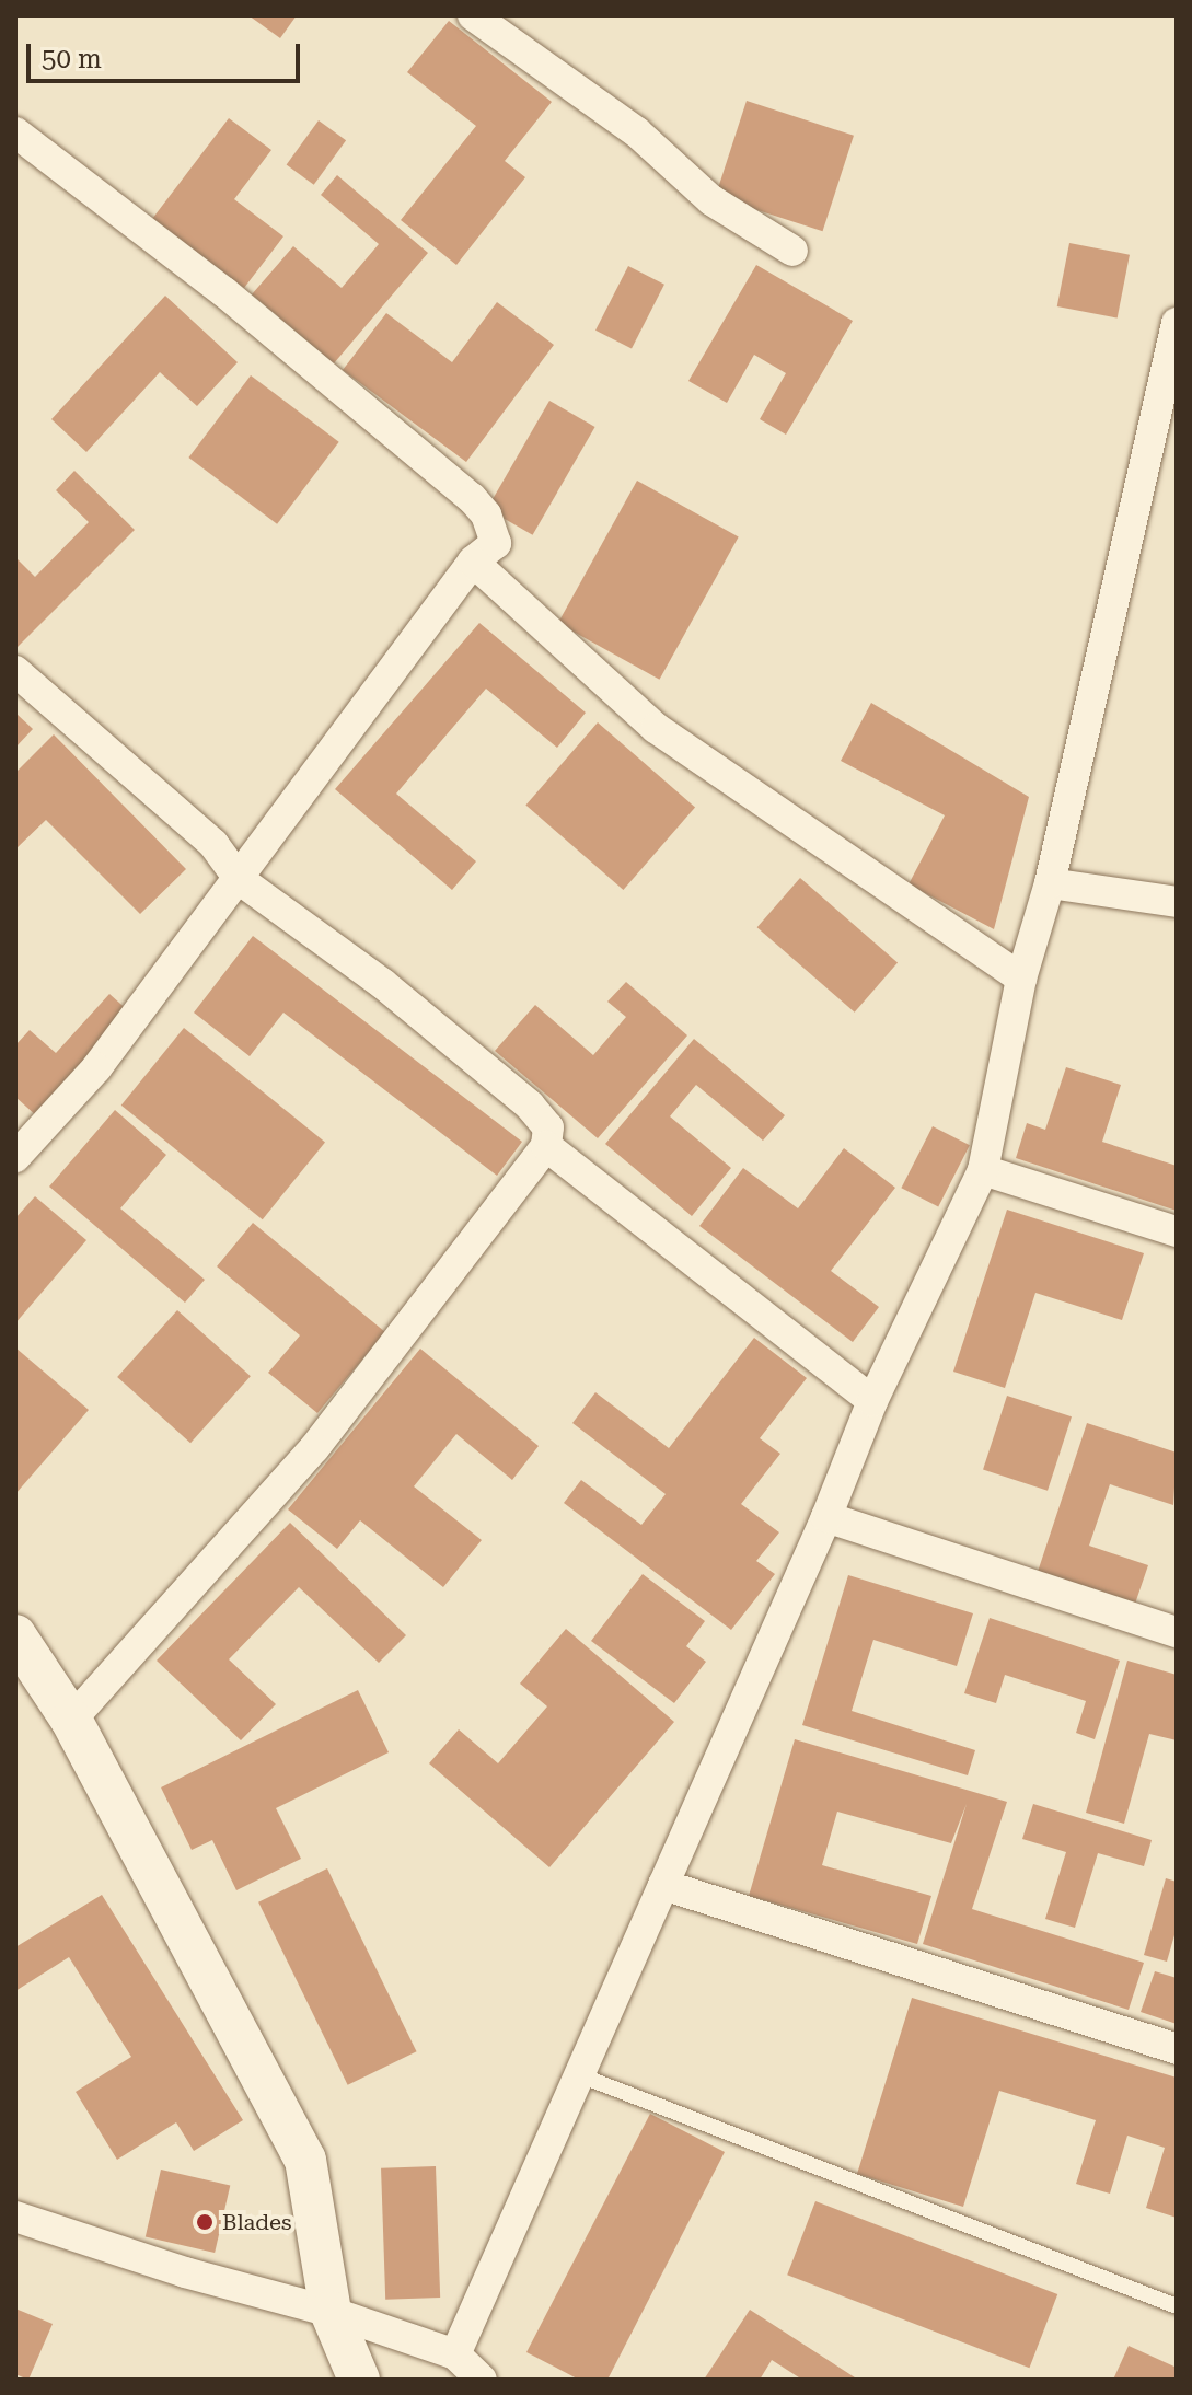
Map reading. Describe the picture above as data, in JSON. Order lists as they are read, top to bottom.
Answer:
{
  "places": ["Blades"],
  "scale_bar": "50 m"
}
